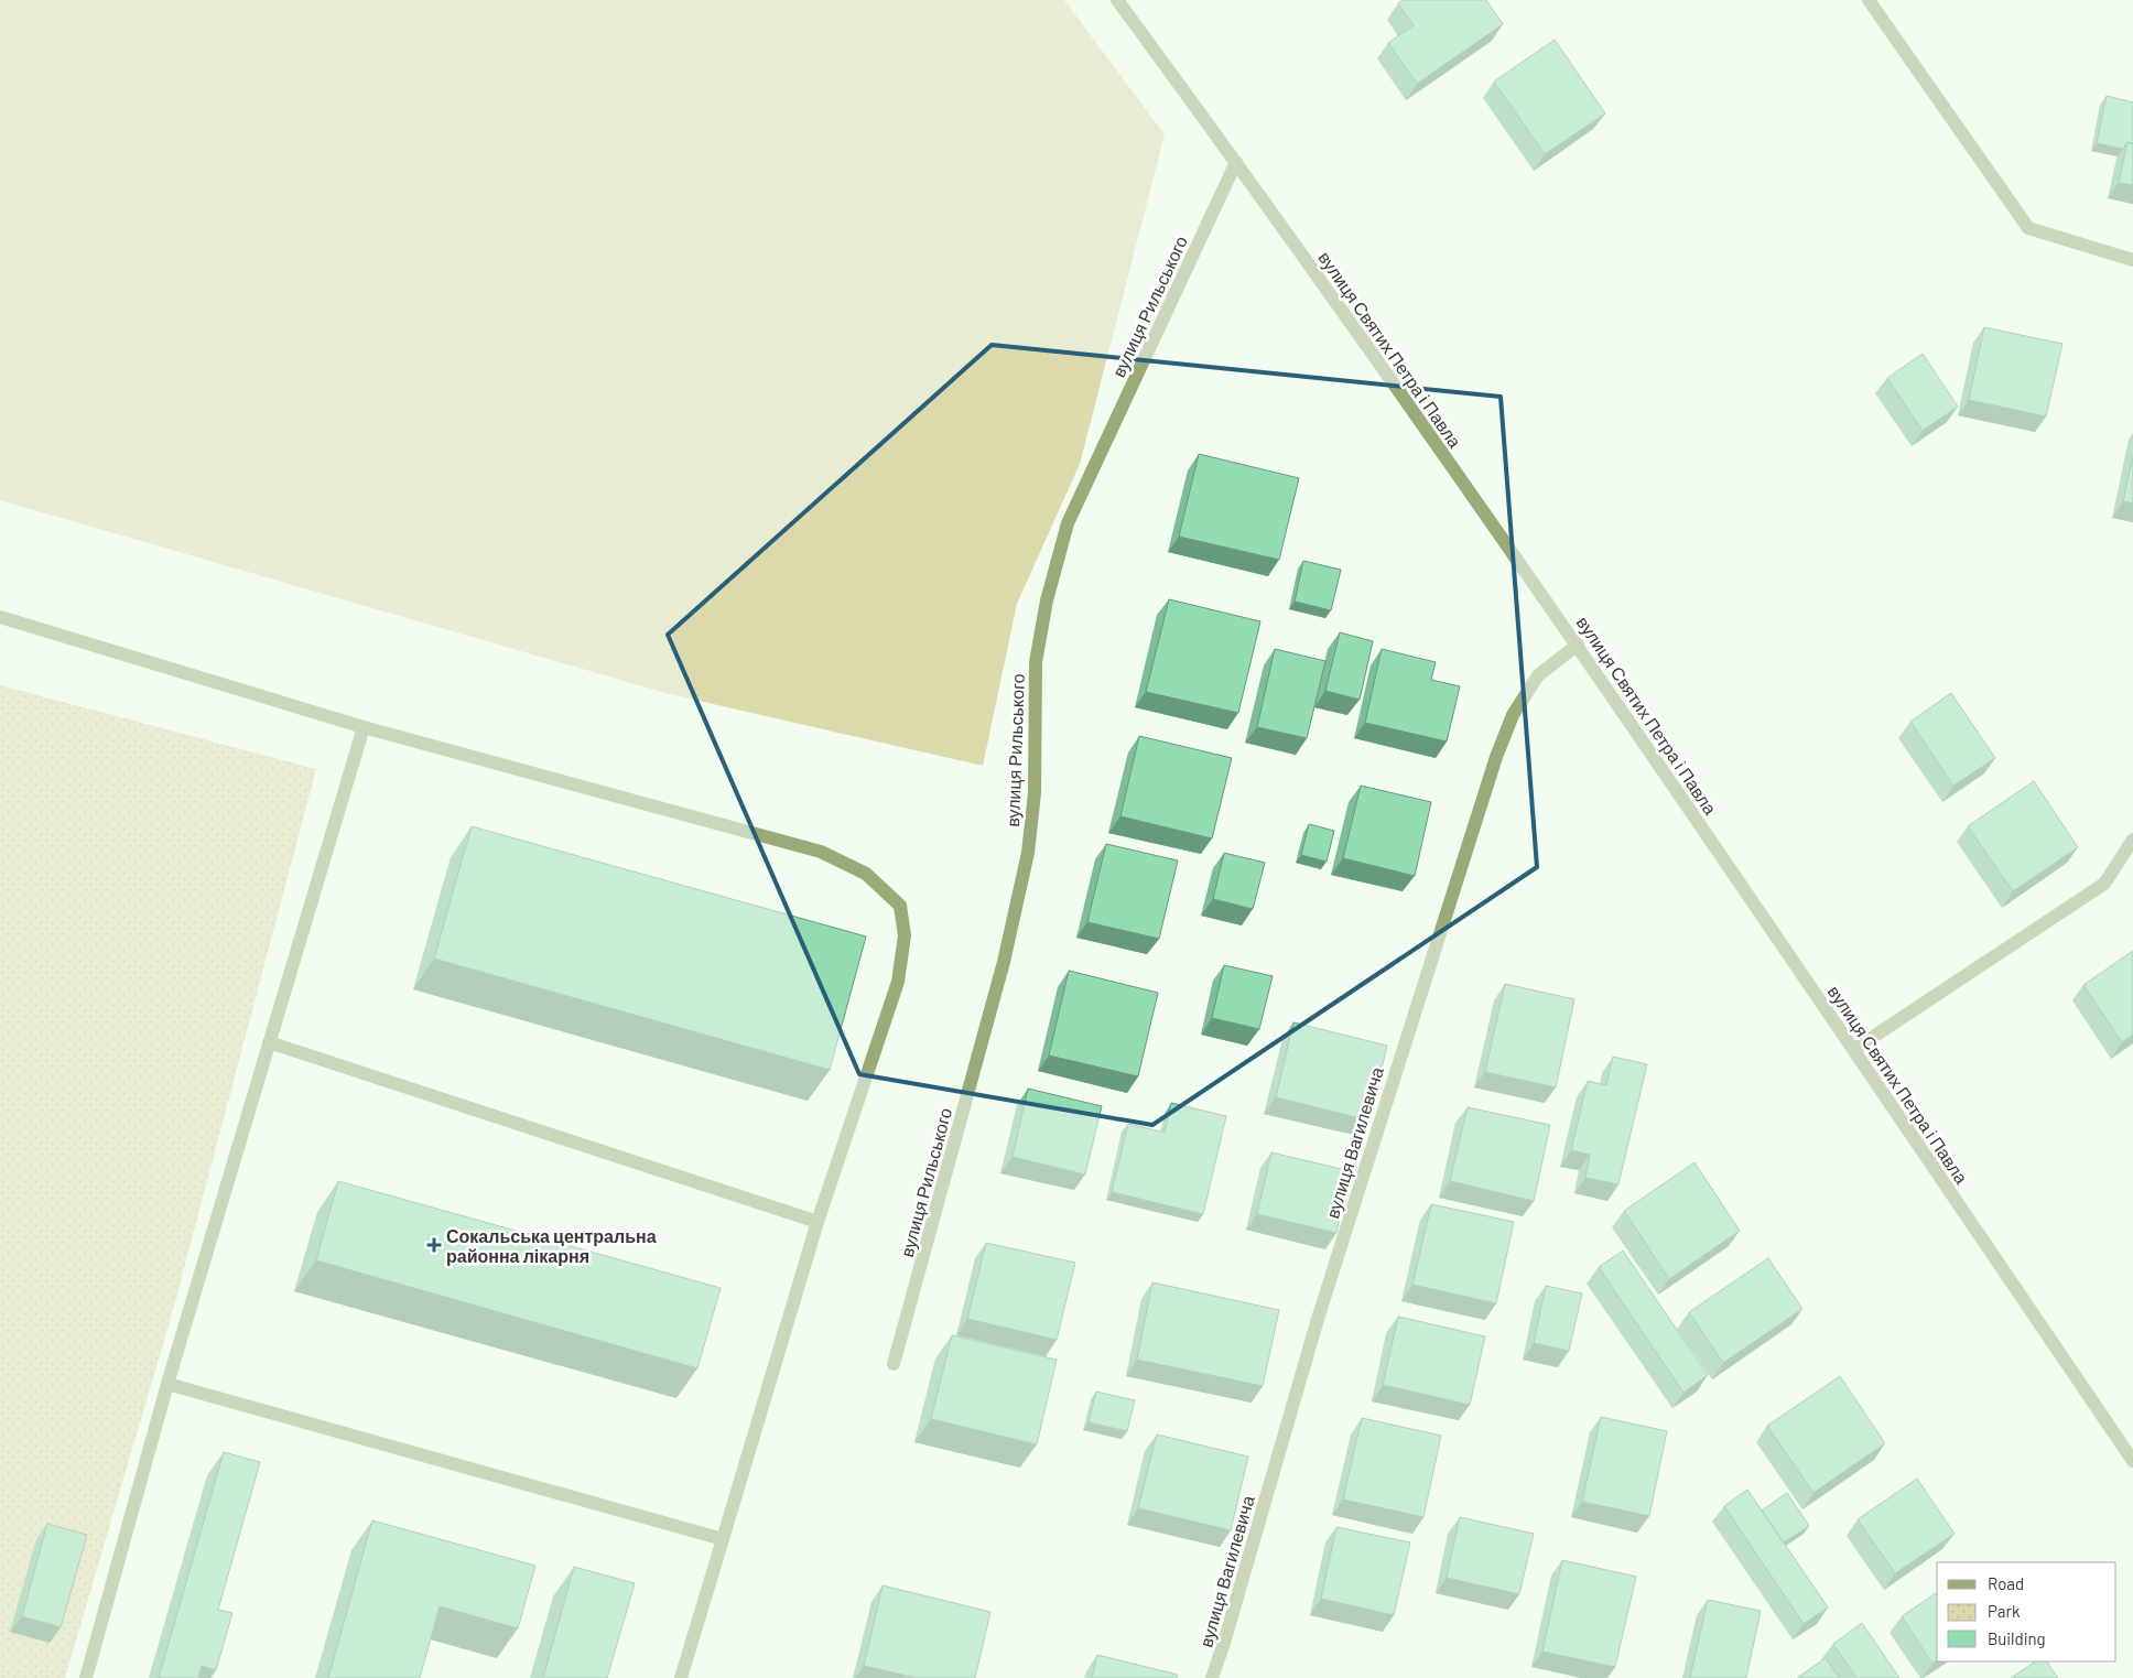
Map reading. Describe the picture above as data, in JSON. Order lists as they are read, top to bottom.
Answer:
{
  "streets": {
    "street": ["вулиця Рильського", "вулиця Святих Петра і Павла", "вулиця Вагилевича"]
  },
  "crossings": [
    ["вулиця Рильського", "вулиця Святих Петра і Павла"],
    ["вулиця Святих Петра і Павла", "вулиця Вагилевича"]
  ],
  "places": {
    "health": ["Сокальська центральна районна лікарня"]
  },
  "legend": ["Road", "Park", "Building"]
}
